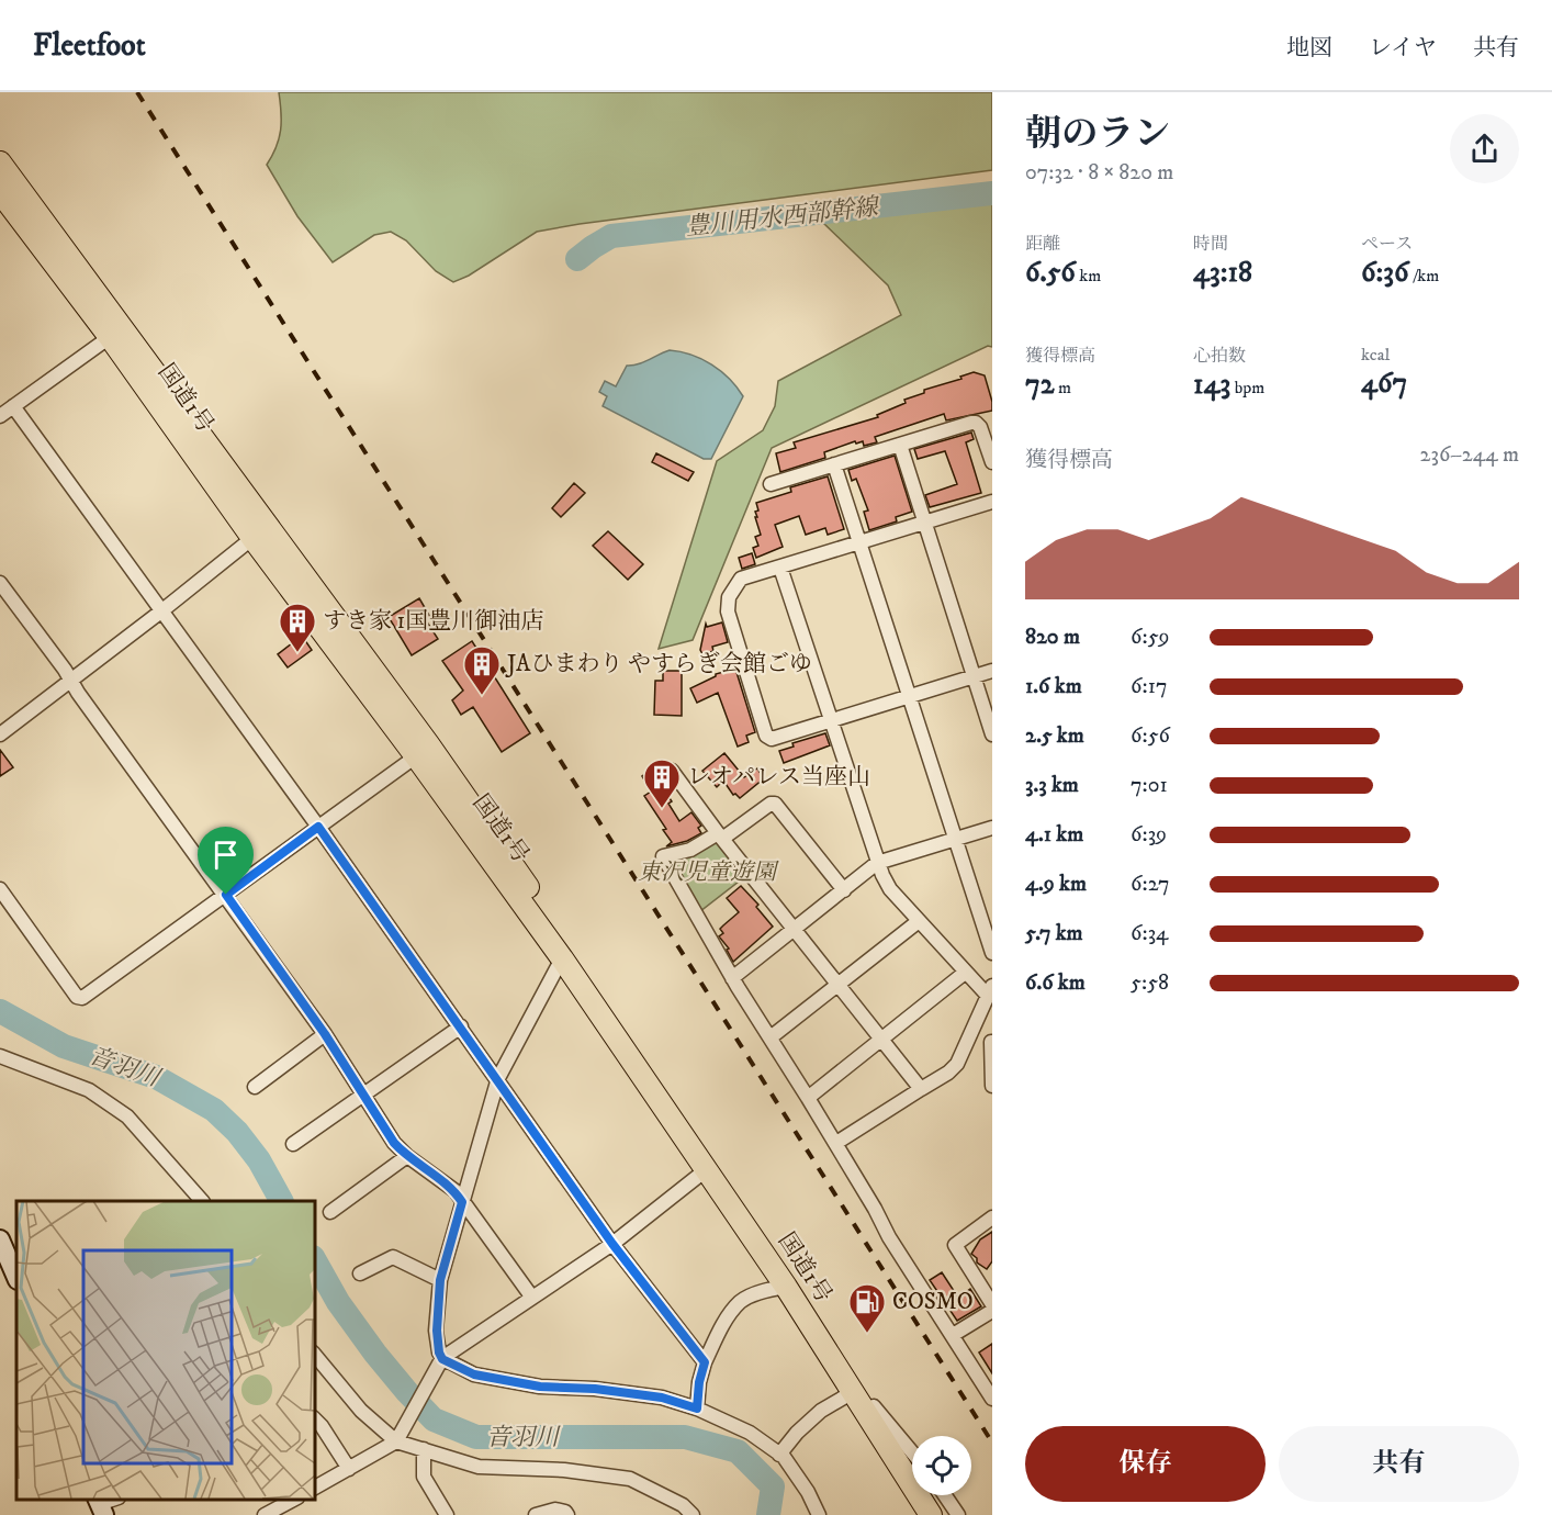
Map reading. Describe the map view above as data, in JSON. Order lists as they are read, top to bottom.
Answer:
{
  "streets": {
    "highway": ["国道1号"]
  },
  "water": ["豊川用水西部幹線", "音羽川"],
  "parks": ["東沢児童遊園"],
  "places": {
    "building": ["すき家 1国豊川御油店", "JAひまわり やすらぎ会館ごゆ", "レオパレス当座山"],
    "fuel station": ["COSMO"]
  },
  "page": {
    "header": "Fleetfoot",
    "nav": ["地図", "レイヤ", "共有"],
    "heading": ["朝のラン", "07:32 · 8 × 820 m"],
    "stats": [
      ["距離", "6.56 km"],
      ["時間", "43:18"],
      ["ペース", "6:36 /km"],
      ["獲得標高", "72 m"],
      ["心拍数", "143 bpm"],
      ["kcal", "467"]
    ],
    "chart": ["獲得標高", "236–244 m"],
    "list": [
      {
        "name": "820 m",
        "note": "6:59"
      },
      {
        "name": "1.6 km",
        "note": "6:17"
      },
      {
        "name": "2.5 km",
        "note": "6:56"
      },
      {
        "name": "3.3 km",
        "note": "7:01"
      },
      {
        "name": "4.1 km",
        "note": "6:39"
      },
      {
        "name": "4.9 km",
        "note": "6:27"
      },
      {
        "name": "5.7 km",
        "note": "6:34"
      },
      {
        "name": "6.6 km",
        "note": "5:58"
      }
    ],
    "buttons": ["保存", "共有"]
  }
}
